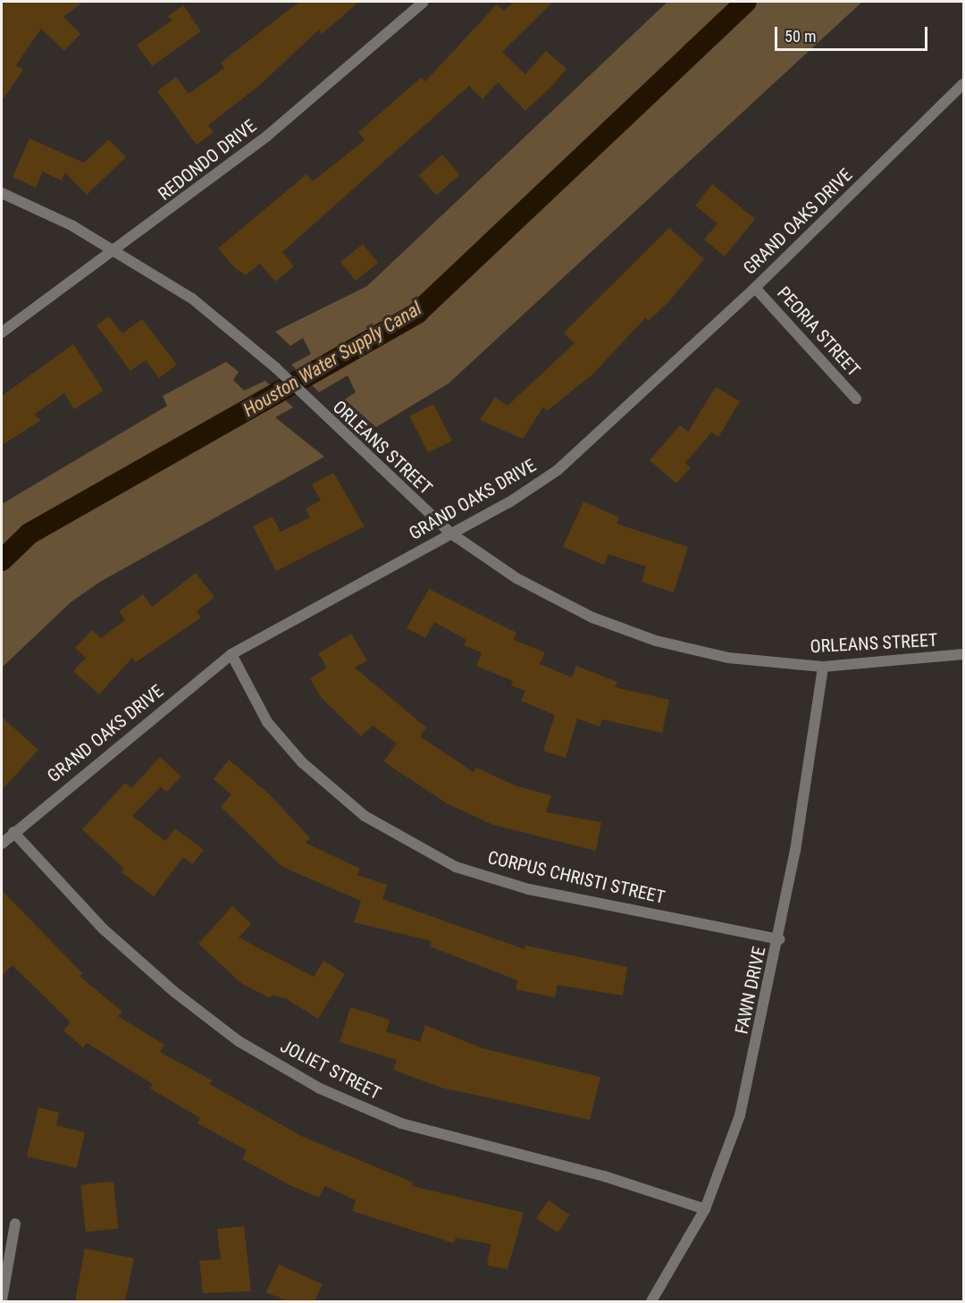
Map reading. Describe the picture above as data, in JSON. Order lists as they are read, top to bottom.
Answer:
{
  "streets": {
    "street": [
      "REDONDO DRIVE",
      "GRAND OAKS DRIVE",
      "PEORIA STREET",
      "ORLEANS STREET",
      "CORPUS CHRISTI STREET",
      "FAWN DRIVE",
      "JOLIET STREET"
    ]
  },
  "crossings": [
    ["REDONDO DRIVE", "ORLEANS STREET"],
    ["GRAND OAKS DRIVE", "PEORIA STREET"],
    ["GRAND OAKS DRIVE", "ORLEANS STREET"],
    ["GRAND OAKS DRIVE", "CORPUS CHRISTI STREET"],
    ["GRAND OAKS DRIVE", "JOLIET STREET"],
    ["ORLEANS STREET", "FAWN DRIVE"],
    ["CORPUS CHRISTI STREET", "FAWN DRIVE"],
    ["FAWN DRIVE", "JOLIET STREET"]
  ],
  "water": ["Houston Water Supply Canal"],
  "scale_bar": "50 m"
}
